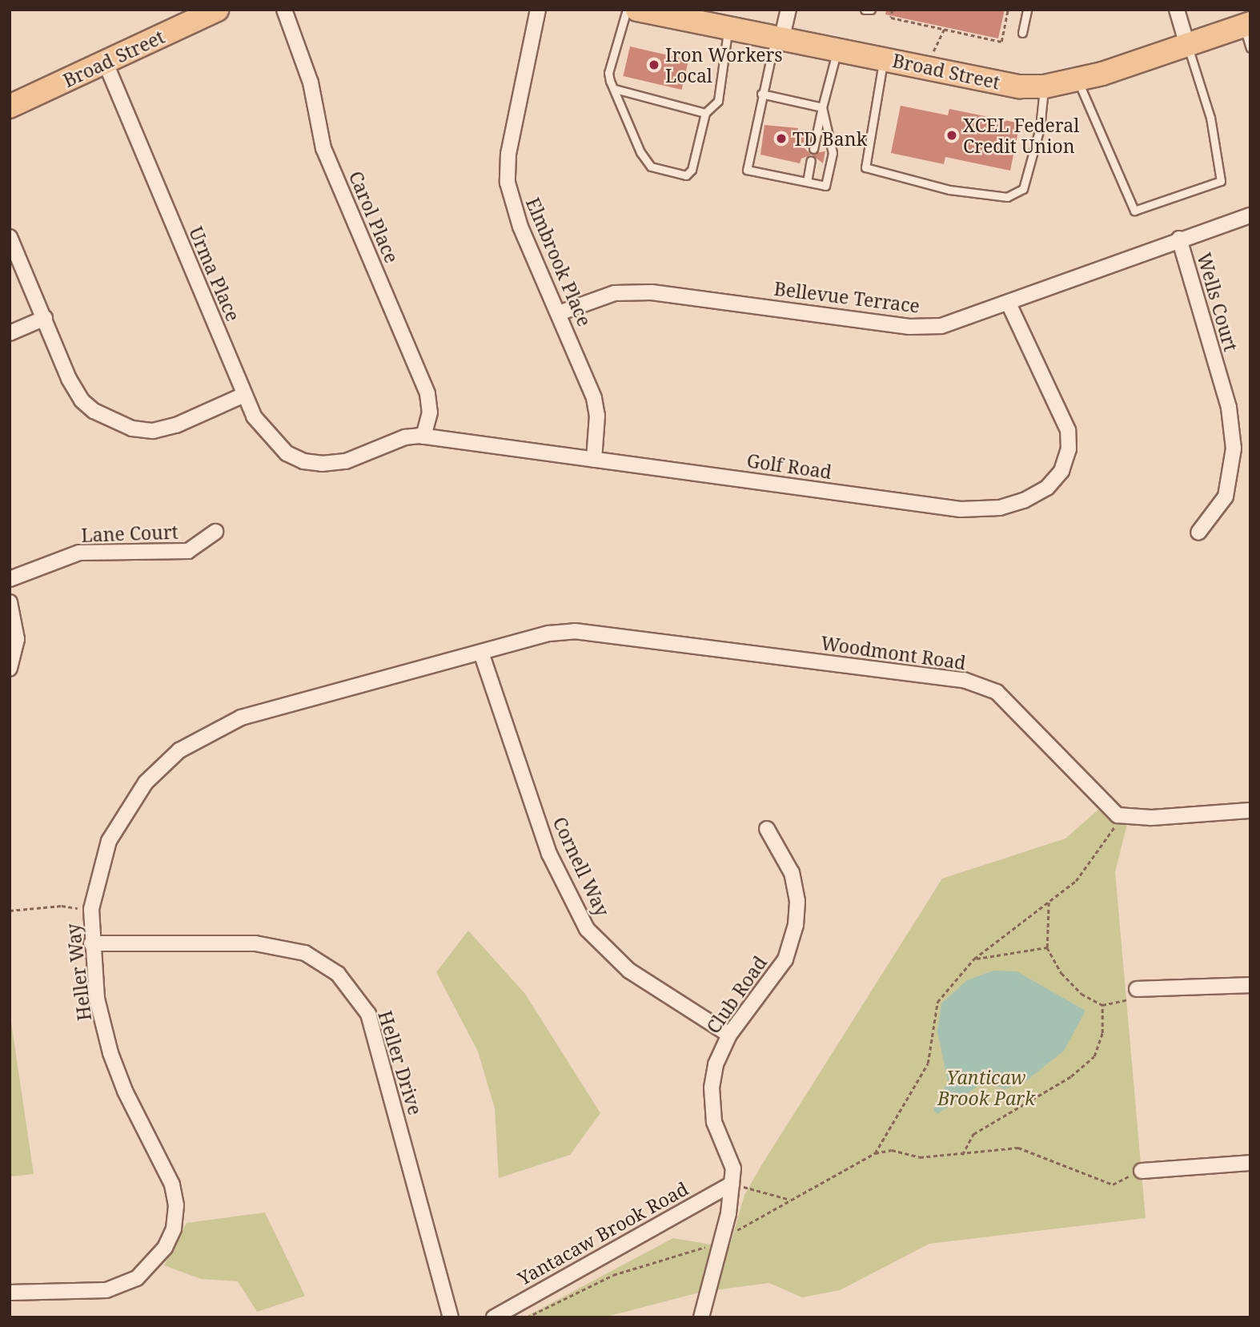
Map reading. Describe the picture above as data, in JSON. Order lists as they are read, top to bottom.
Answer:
{
  "streets": {
    "main road": ["Broad Street"],
    "street": [
      "Carol Place",
      "Elmbrook Place",
      "Urma Place",
      "Bellevue Terrace",
      "Wells Court",
      "Golf Road",
      "Lane Court",
      "Woodmont Road",
      "Cornell Way",
      "Heller Way",
      "Club Road",
      "Heller Drive",
      "Yantacaw Brook Road"
    ]
  },
  "crossings": [
    ["Broad Street", "Urma Place"],
    ["Carol Place", "Golf Road"],
    ["Elmbrook Place", "Bellevue Terrace"],
    ["Elmbrook Place", "Golf Road"],
    ["Urma Place", "Golf Road"],
    ["Bellevue Terrace", "Wells Court"],
    ["Bellevue Terrace", "Golf Road"],
    ["Woodmont Road", "Cornell Way"],
    ["Woodmont Road", "Heller Way"],
    ["Cornell Way", "Heller Way"],
    ["Cornell Way", "Club Road"],
    ["Heller Way", "Heller Drive"],
    ["Club Road", "Yantacaw Brook Road"]
  ],
  "parks": ["Yanticaw Brook Park"],
  "places": ["Iron Workers Local", "XCEL Federal Credit Union", "TD Bank"]
}
